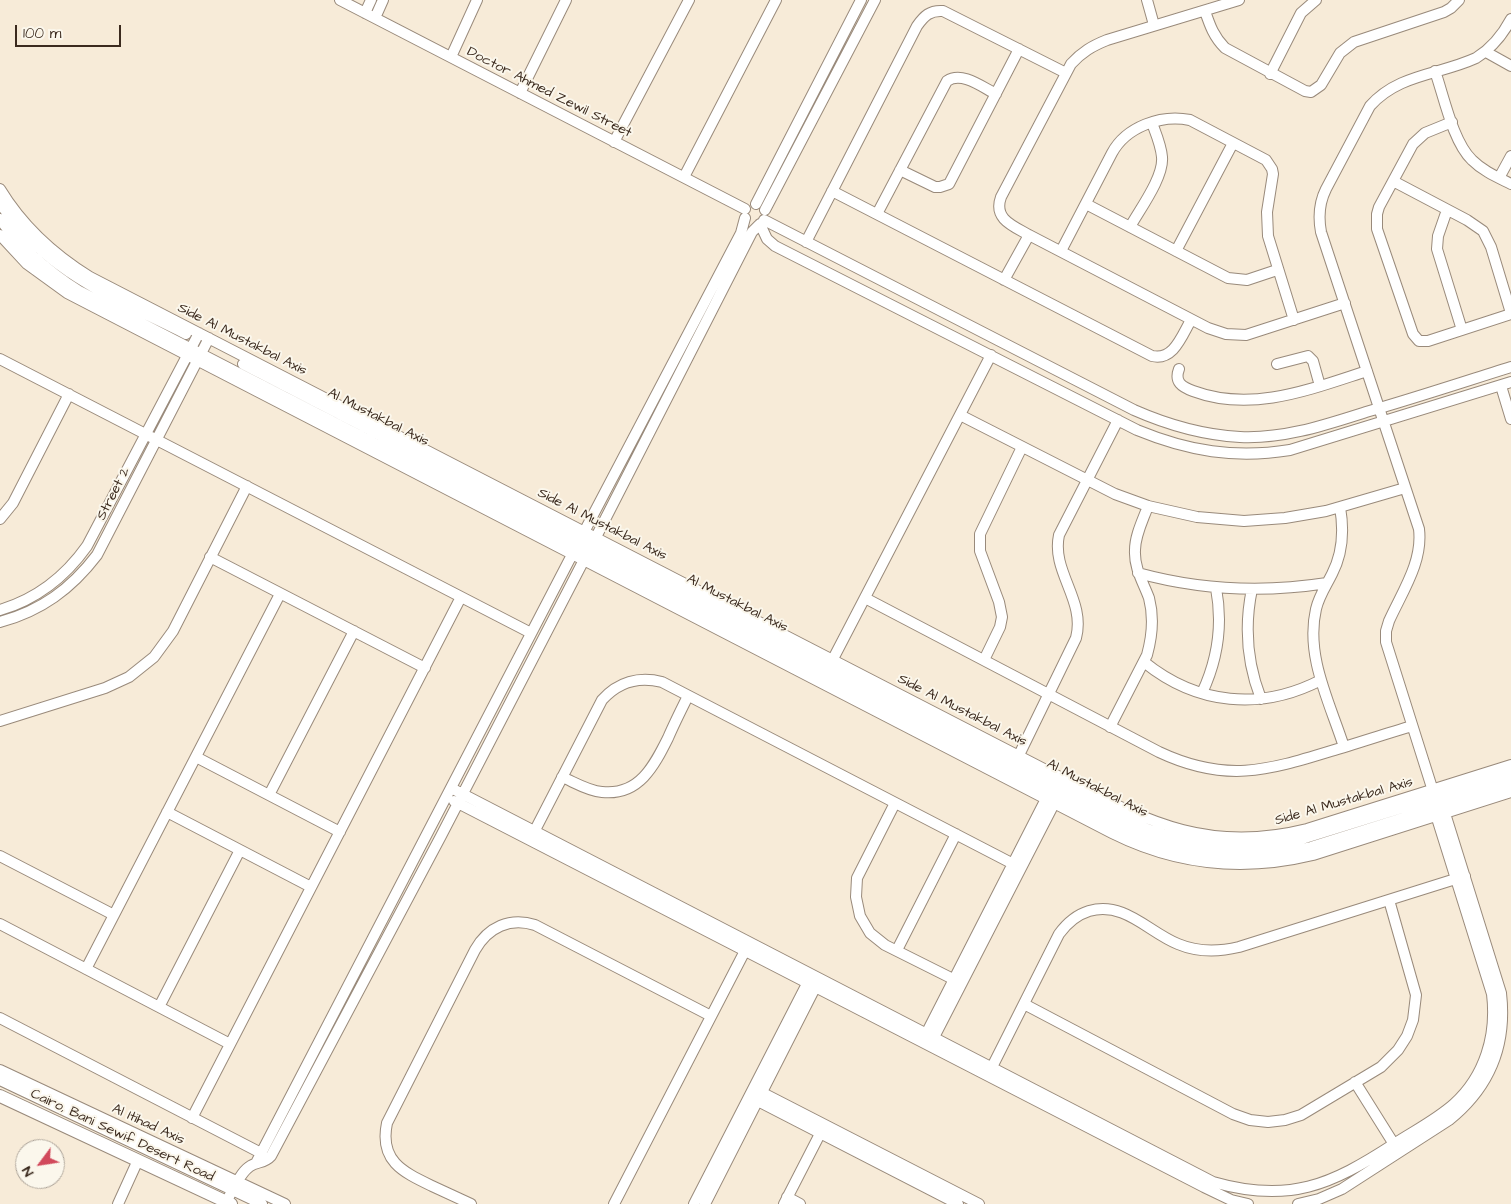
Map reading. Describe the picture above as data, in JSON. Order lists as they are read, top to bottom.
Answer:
{
  "streets": {
    "main road": ["Cairo, Bani Sewif Desert Road"],
    "street": [
      "Doctor Ahmed Zewil Street",
      "Side Al Mustakbal Axis",
      "Al Mustakbal Axis",
      "Street 2",
      "Al Itihad Axis"
    ]
  },
  "crossings": [
    ["Side Al Mustakbal Axis", "Al Mustakbal Axis"],
    ["Side Al Mustakbal Axis", "Street 2"],
    ["Al Itihad Axis", "Cairo, Bani Sewif Desert Road"]
  ],
  "scale_bar": "100 m",
  "north": "bottom left"
}
